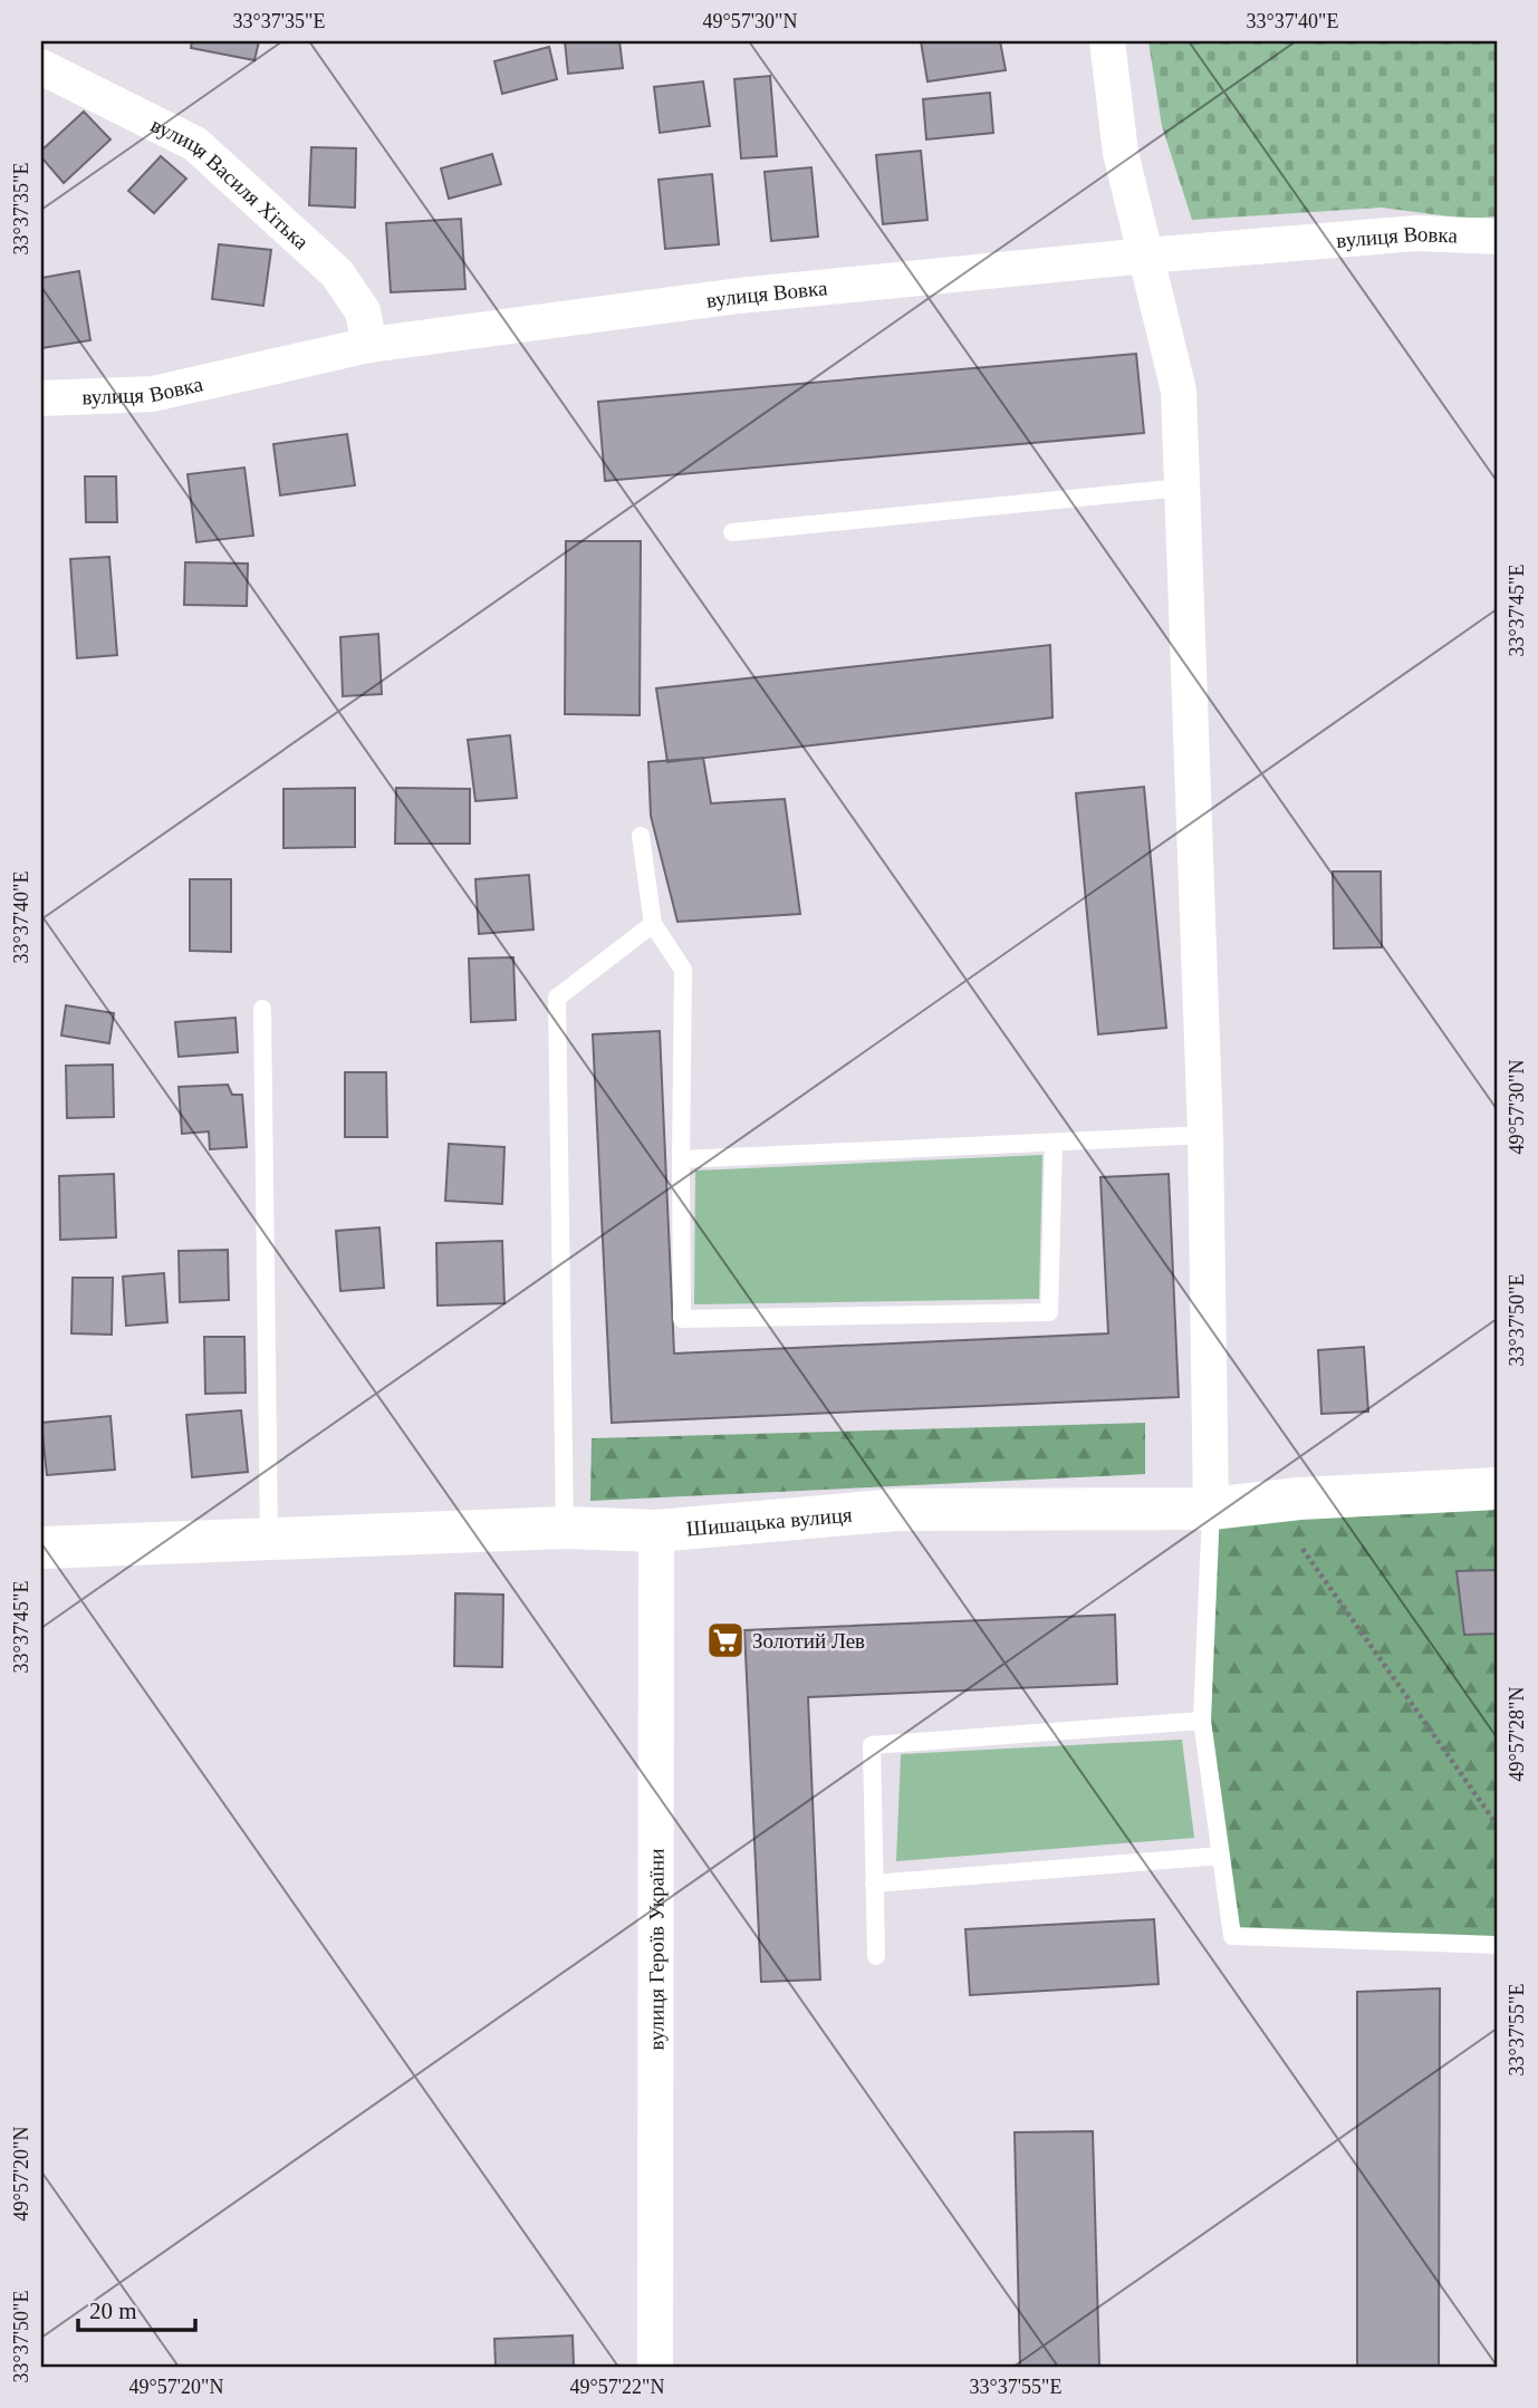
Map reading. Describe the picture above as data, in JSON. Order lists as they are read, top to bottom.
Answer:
{
  "streets": {
    "street": [
      "вулиця Василя Хітька",
      "вулиця Вовка",
      "Шишацька вулиця",
      "вулиця Героїв України"
    ]
  },
  "crossings": [
    ["вулиця Василя Хітька", "вулиця Вовка"],
    ["Шишацька вулиця", "вулиця Героїв України"]
  ],
  "places": {
    "supermarket": ["Золотий Лев"]
  },
  "scale_bar": "20 m",
  "coordinates": [
    "33°37'35\"E",
    "49°57'30\"N",
    "33°37'40\"E",
    "33°37'45\"E",
    "33°37'50\"E",
    "49°57'28\"N",
    "33°37'55\"E",
    "49°57'20\"N",
    "49°57'22\"N"
  ]
}
